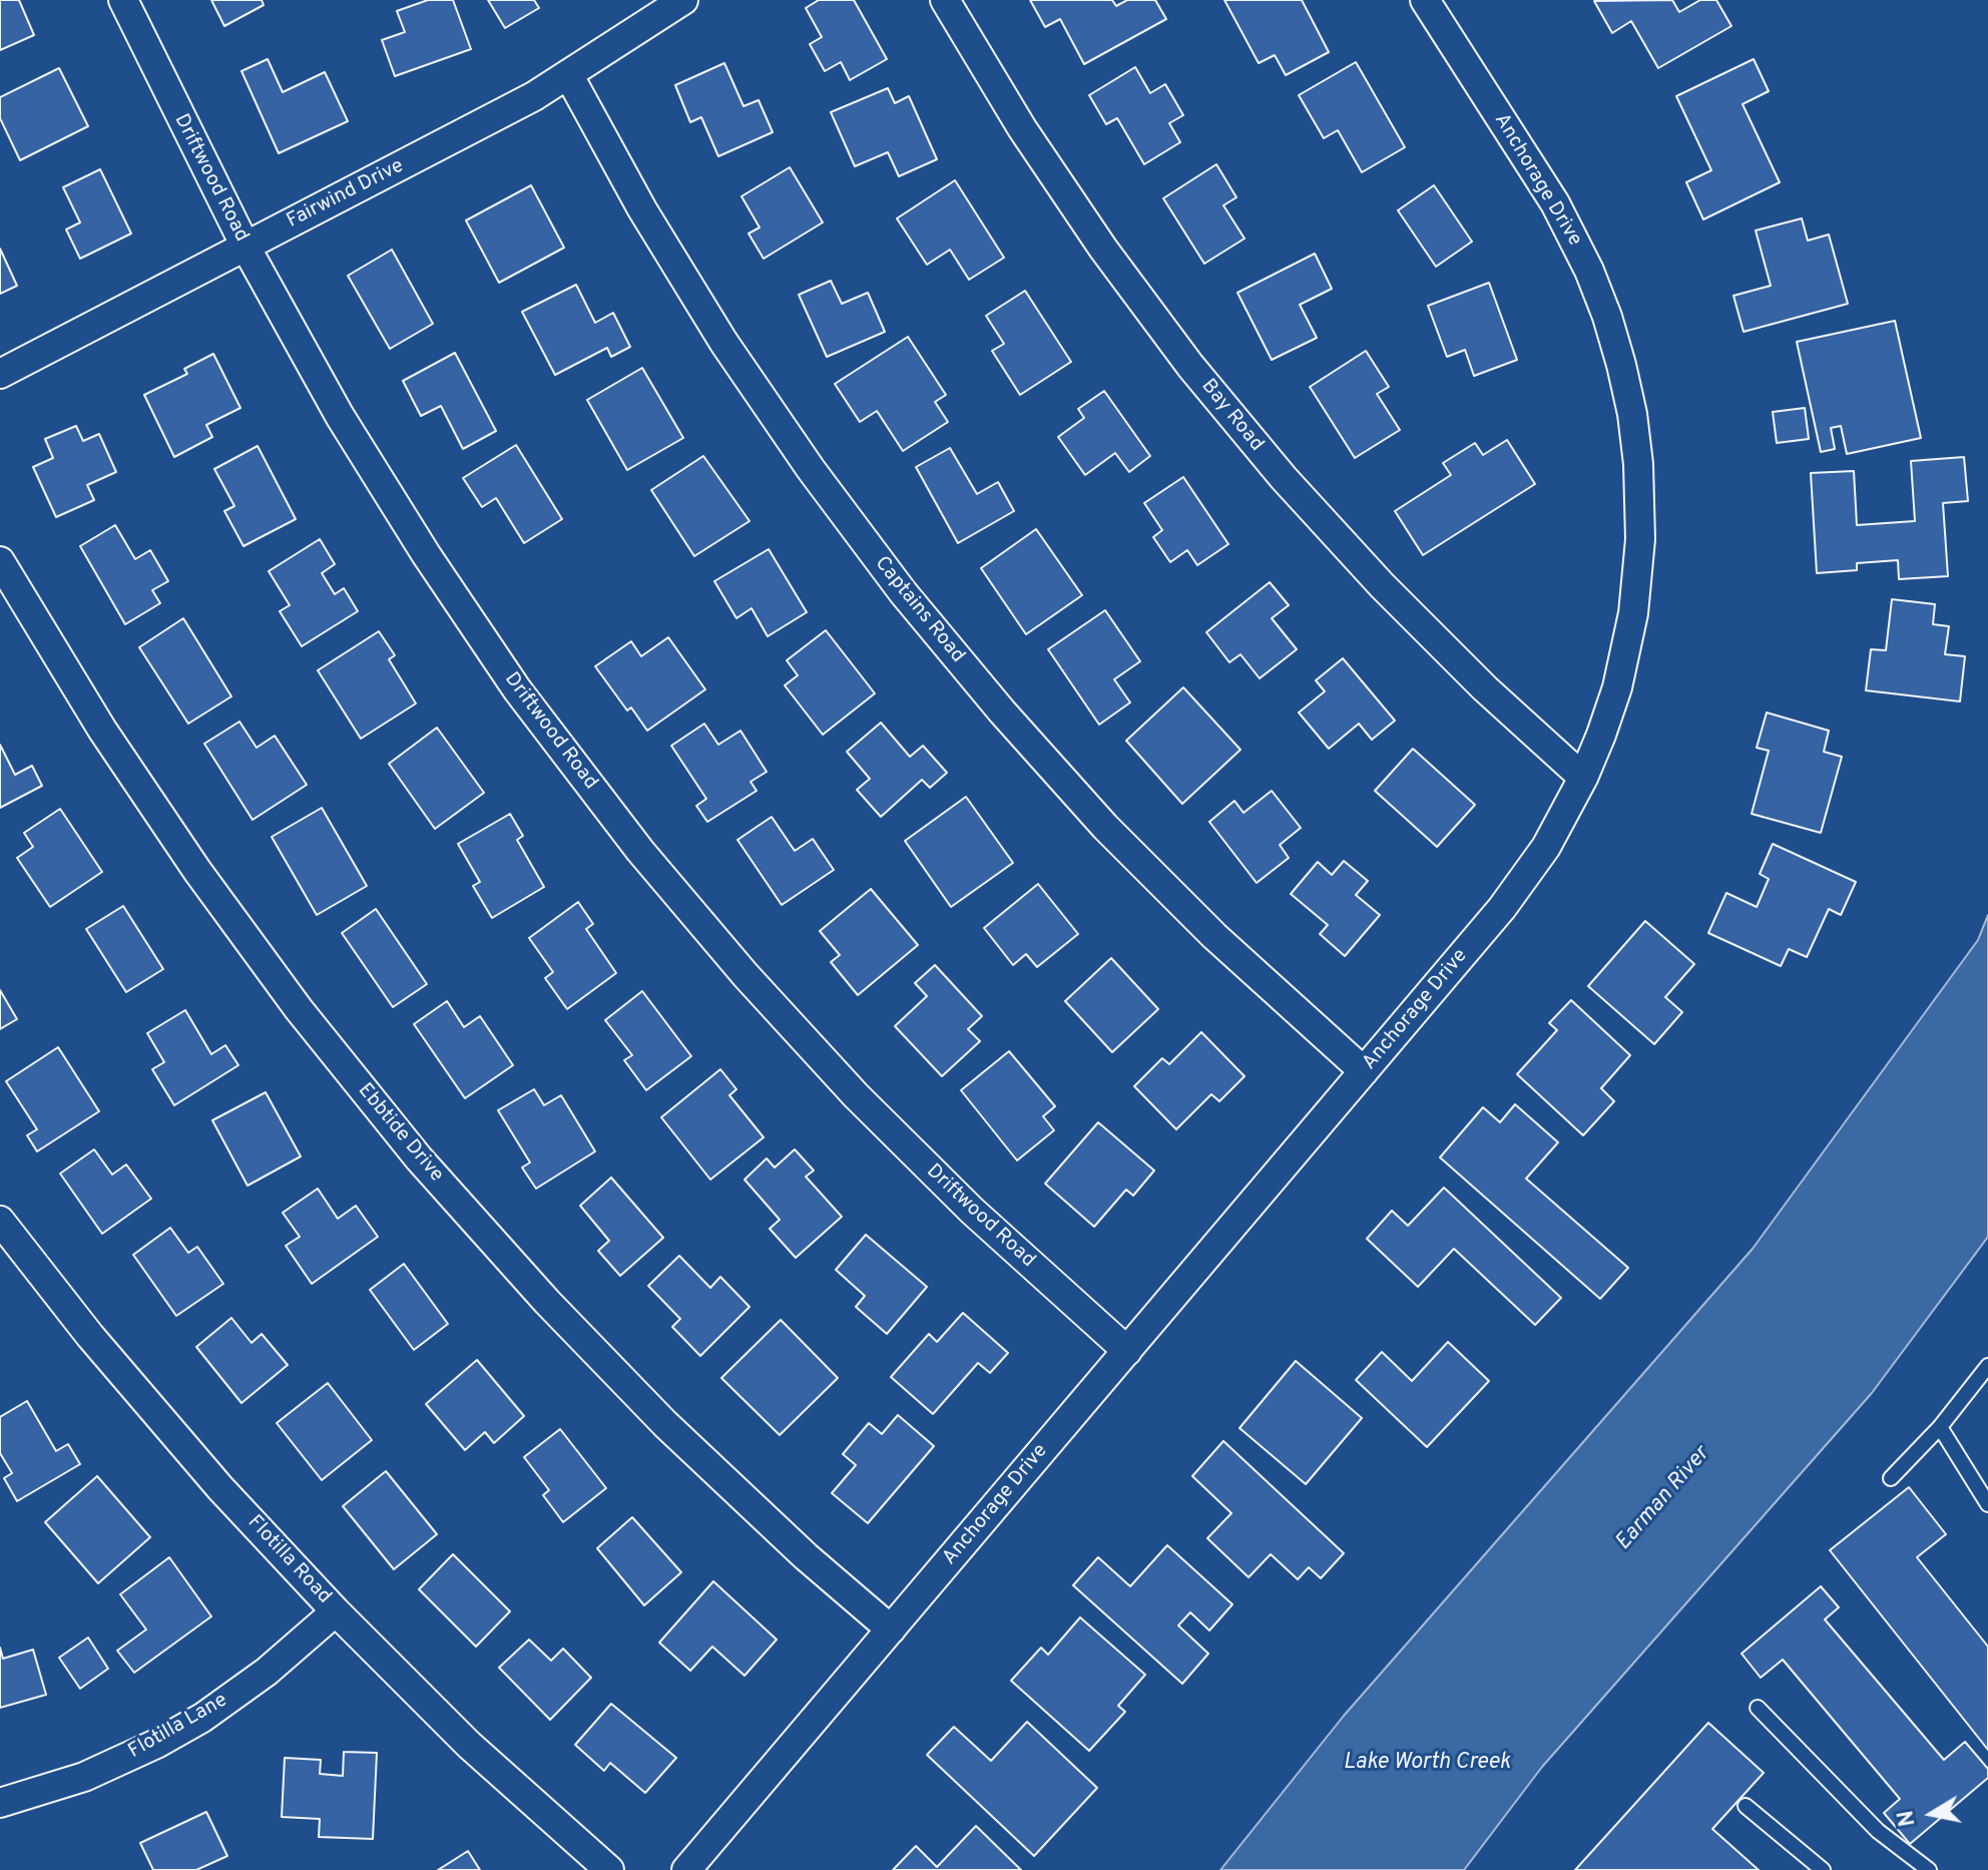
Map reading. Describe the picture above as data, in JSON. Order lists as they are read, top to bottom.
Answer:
{
  "streets": {
    "street": [
      "Driftwood Road",
      "Anchorage Drive",
      "Fairwind Drive",
      "Bay Road",
      "Captains Road",
      "Ebbtide Drive",
      "Flotilla Road",
      "Flotilla Lane"
    ]
  },
  "crossings": [
    ["Driftwood Road", "Anchorage Drive"],
    ["Driftwood Road", "Fairwind Drive"],
    ["Anchorage Drive", "Bay Road"],
    ["Anchorage Drive", "Captains Road"],
    ["Anchorage Drive", "Ebbtide Drive"],
    ["Fairwind Drive", "Captains Road"],
    ["Flotilla Road", "Flotilla Lane"]
  ],
  "water": ["Earman River", "Lake Worth Creek"],
  "north": "left"
}
